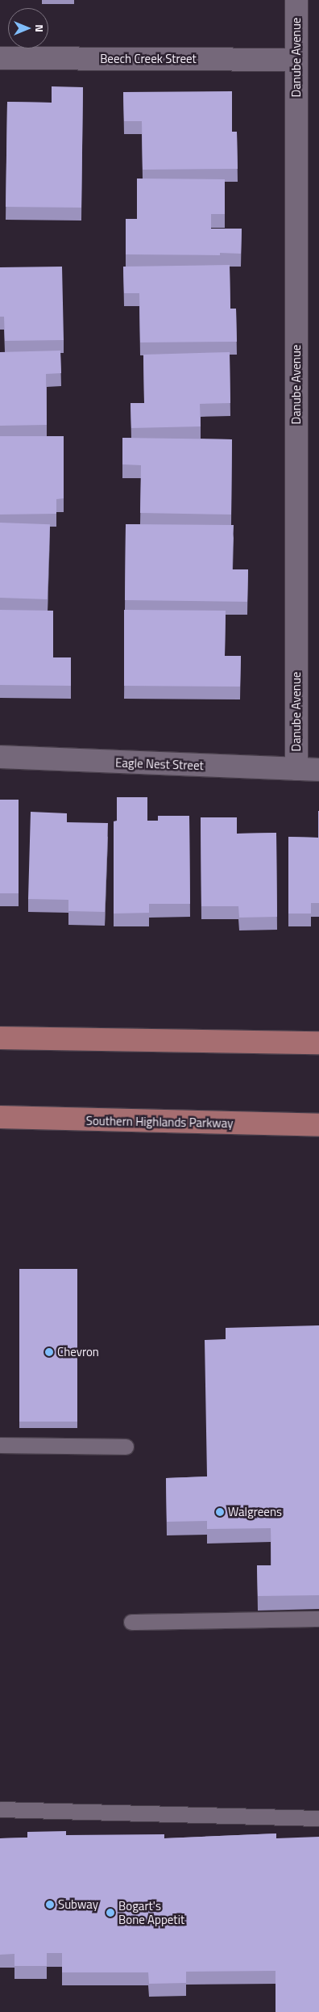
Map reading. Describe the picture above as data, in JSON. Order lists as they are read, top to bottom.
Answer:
{
  "streets": {
    "main road": ["Southern Highlands Parkway"],
    "street": ["Danube Avenue", "Beech Creek Street", "Eagle Nest Street"]
  },
  "crossings": [
    ["Danube Avenue", "Beech Creek Street"],
    ["Danube Avenue", "Eagle Nest Street"]
  ],
  "places": [
    "Chevron",
    "Walgreens",
    "Subway",
    "Bogart's Bone Appetit"
  ],
  "north": "right"
}
